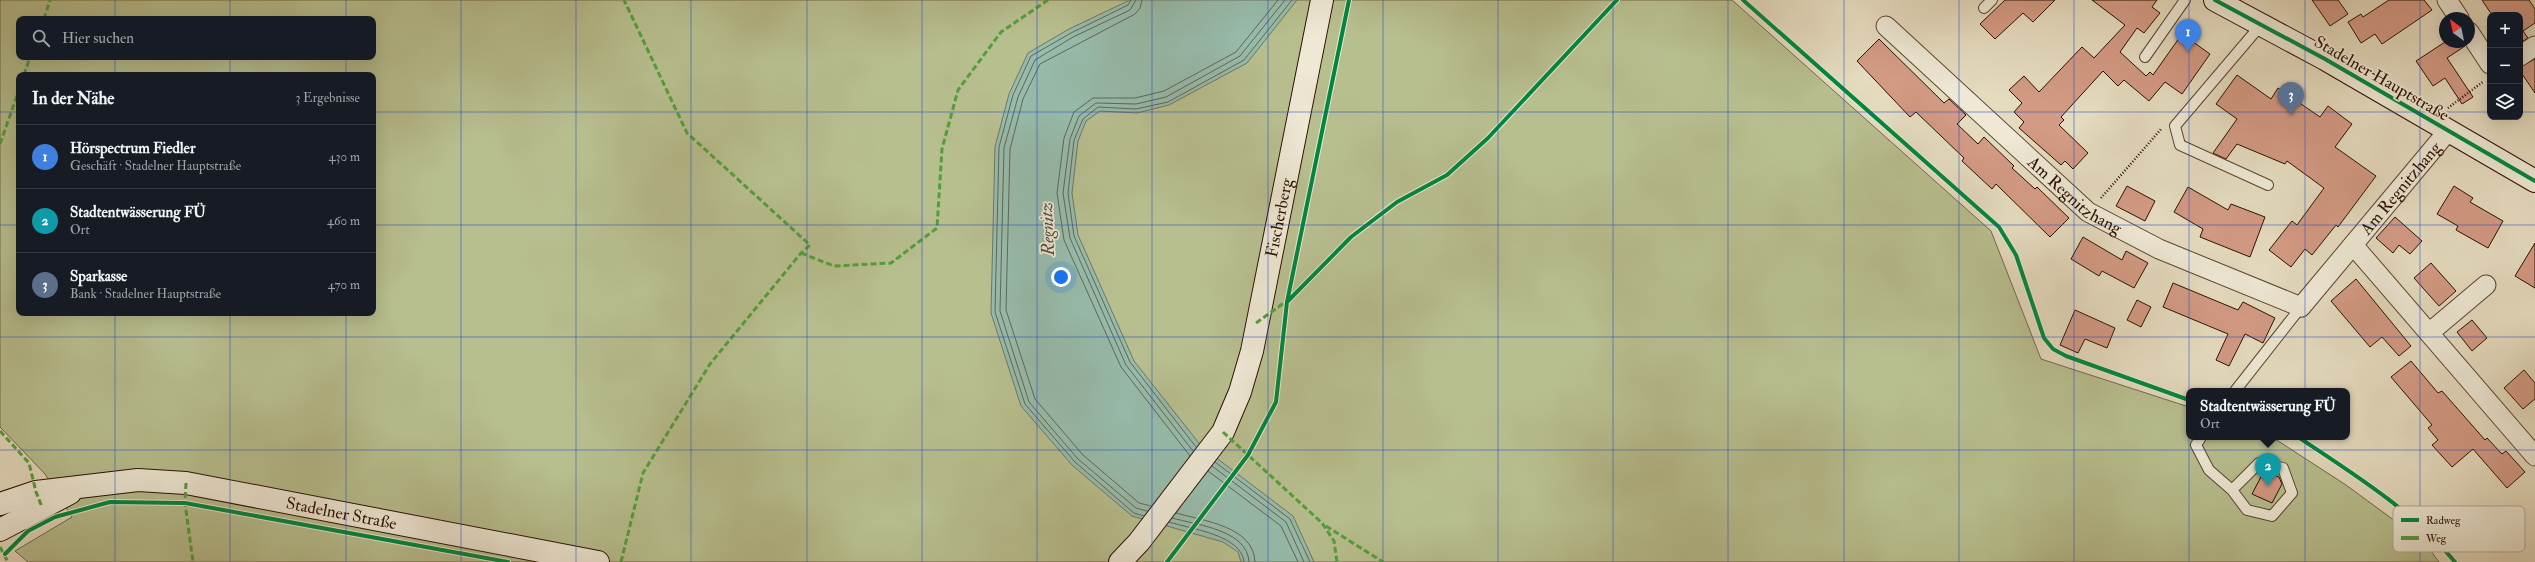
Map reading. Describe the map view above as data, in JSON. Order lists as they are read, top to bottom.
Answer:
{
  "streets": {
    "main road": ["Stadelner Hauptstraße", "Fischerberg", "Stadelner Straße"],
    "street": ["Am Regnitzhang"]
  },
  "crossings": [
    ["Stadelner Hauptstraße", "Am Regnitzhang"]
  ],
  "water": ["Regnitz"],
  "legend": ["Radweg", "Weg"],
  "north": "top left",
  "page": {
    "map_buttons": ["+", "−"],
    "search": "Hier suchen",
    "pins": ["1", "3", "2"],
    "heading": ["In der Nähe", "3 Ergebnisse"],
    "list": [
      {
        "mark": "1",
        "name": "Hörspectrum Fiedler",
        "note": "Geschäft · Stadelner Hauptstraße",
        "value": "430 m"
      },
      {
        "mark": "2",
        "name": "Stadtentwässerung FÜ",
        "note": "Ort",
        "value": "460 m"
      },
      {
        "mark": "3",
        "name": "Sparkasse",
        "note": "Bank · Stadelner Hauptstraße",
        "value": "470 m"
      }
    ],
    "popup": ["Stadtentwässerung FÜ", "Ort"]
  }
}
